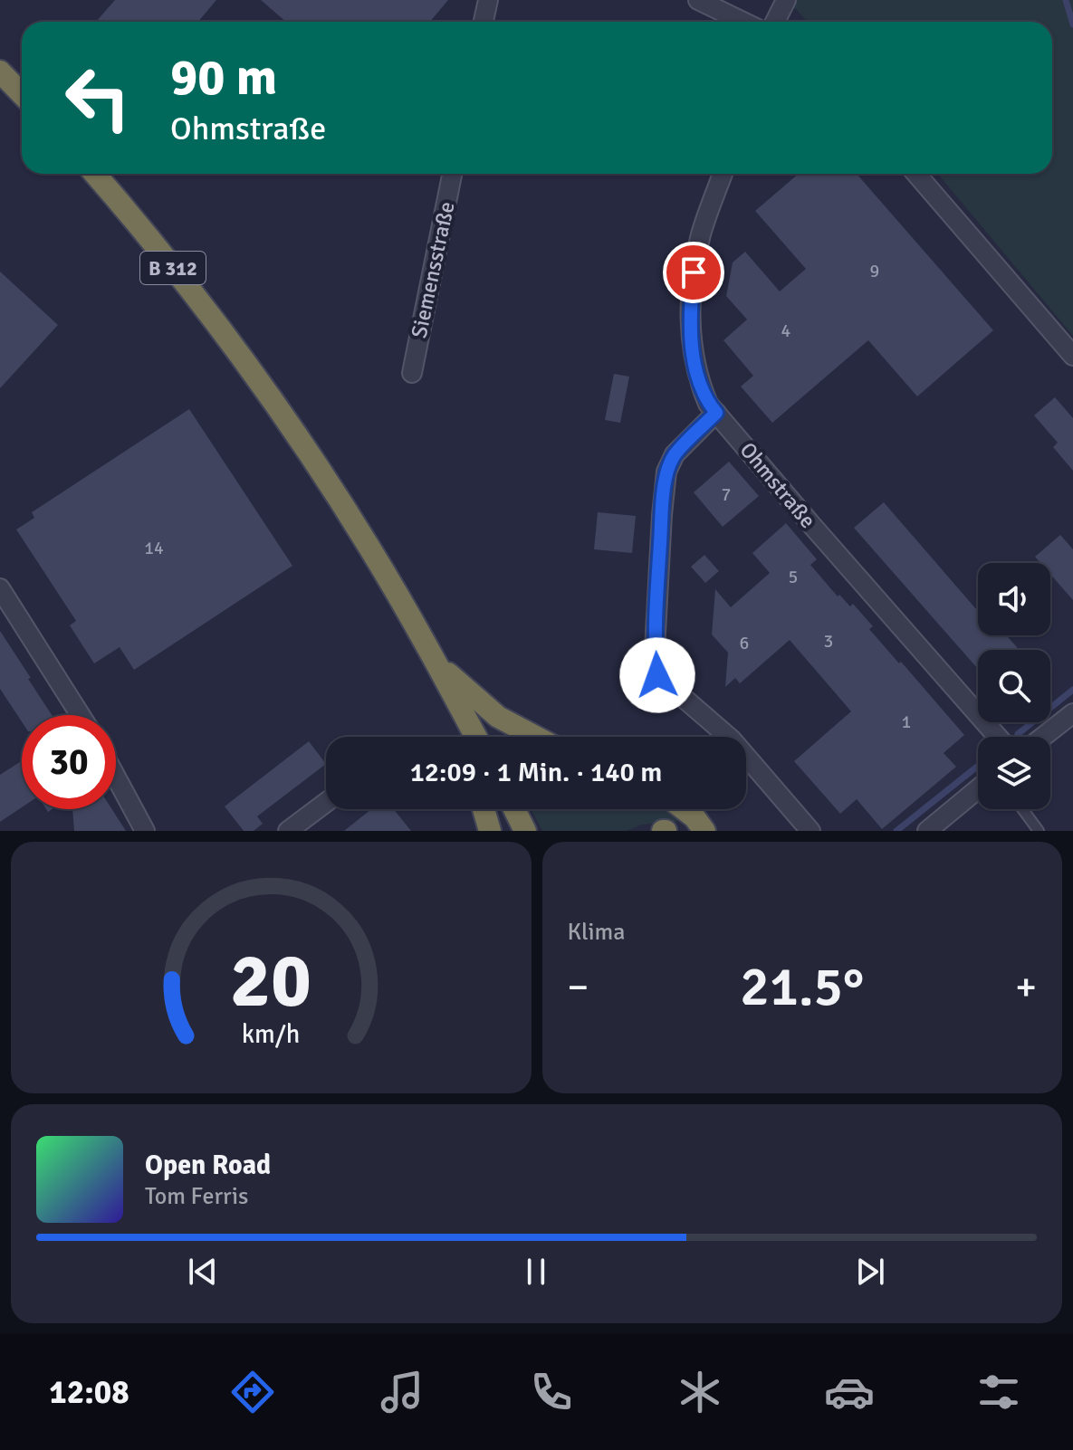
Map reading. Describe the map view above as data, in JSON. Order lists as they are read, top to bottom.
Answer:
{
  "streets": {
    "highway": ["B 312"],
    "street": ["Siemensstraße", "Ohmstraße"]
  },
  "house_numbers": [
    "9",
    "4",
    "7",
    "14",
    "5",
    "3",
    "6",
    "1"
  ],
  "page": {
    "turn": ["90 m", "Ohmstraße"],
    "limit": "30",
    "trip": "12:09 · 1 Min. · 140 m",
    "tile": "Klima",
    "heat": ["−", "21.5°", "+"],
    "song": ["Open Road", "Tom Ferris"],
    "tabs": "12:08",
    "gauge": ["20", "km/h"]
  }
}
